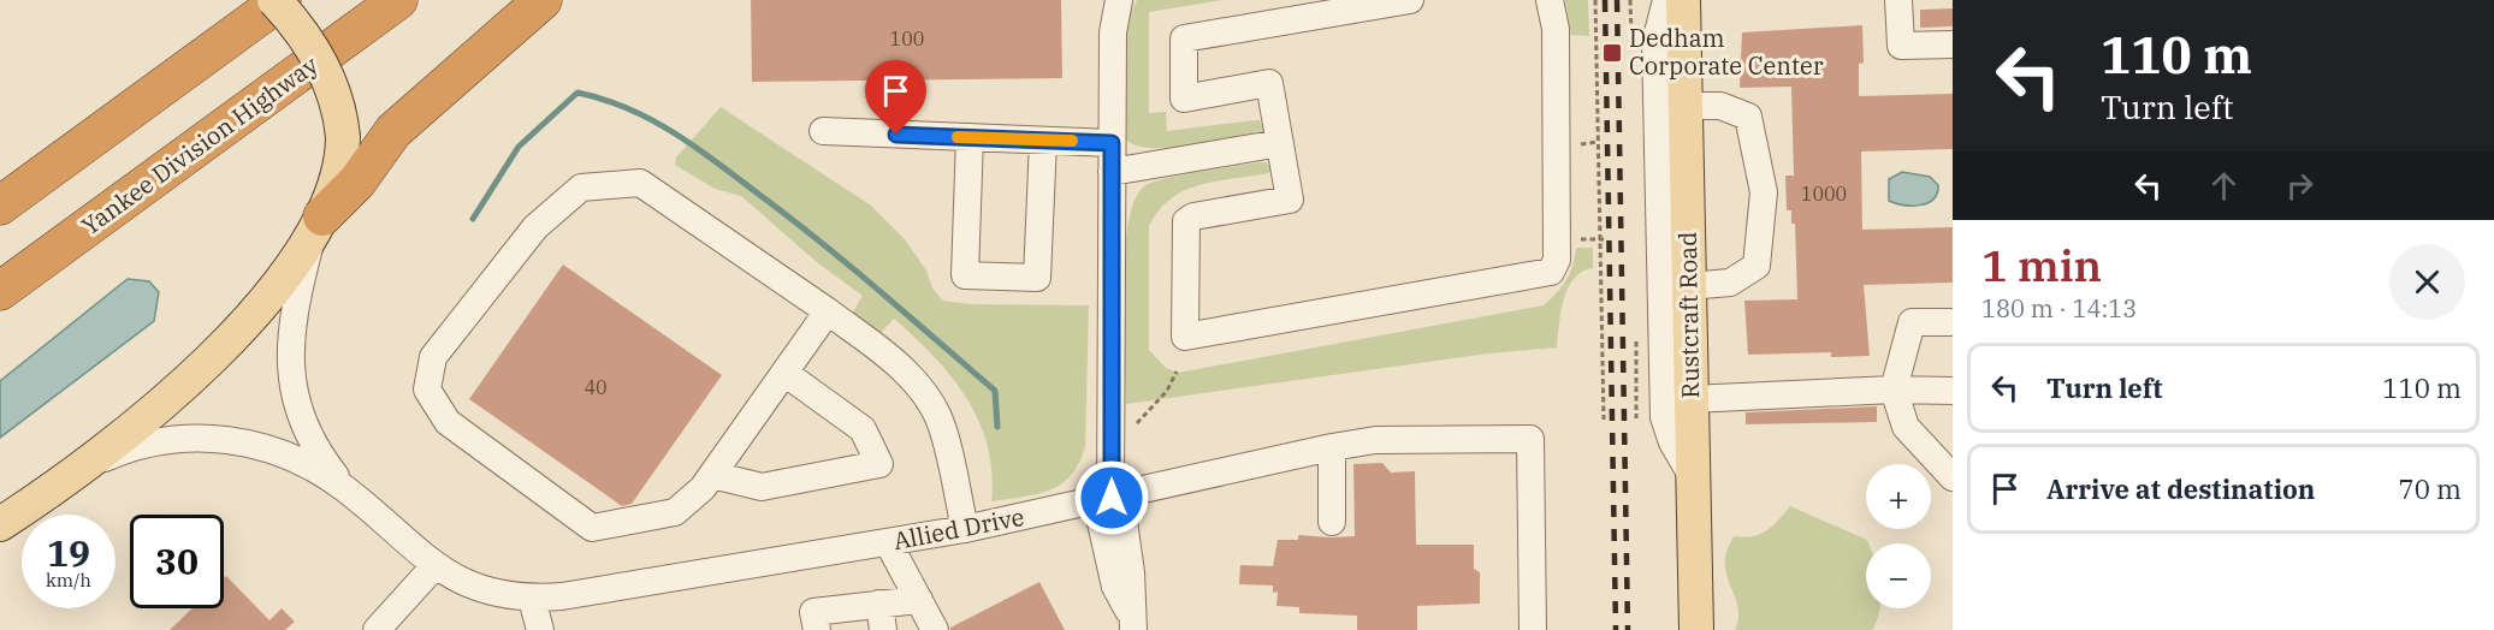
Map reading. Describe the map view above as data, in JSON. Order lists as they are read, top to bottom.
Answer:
{
  "streets": {
    "highway": ["Yankee Division Highway"],
    "main road": ["Rustcraft Road"],
    "street": ["Allied Drive"]
  },
  "places": {
    "transit": ["Dedham Corporate Center"]
  },
  "house_numbers": ["100", "1000", "40"],
  "page": {
    "turn": ["110 m", "Turn left"],
    "heading": ["1 min", "180 m · 14:13"],
    "list": [
      {
        "name": "Turn left",
        "value": "110 m"
      },
      {
        "name": "Arrive at destination",
        "value": "70 m"
      }
    ],
    "map_buttons": ["+", "−"],
    "speed": "19 km/h",
    "limit": "30"
  }
}
